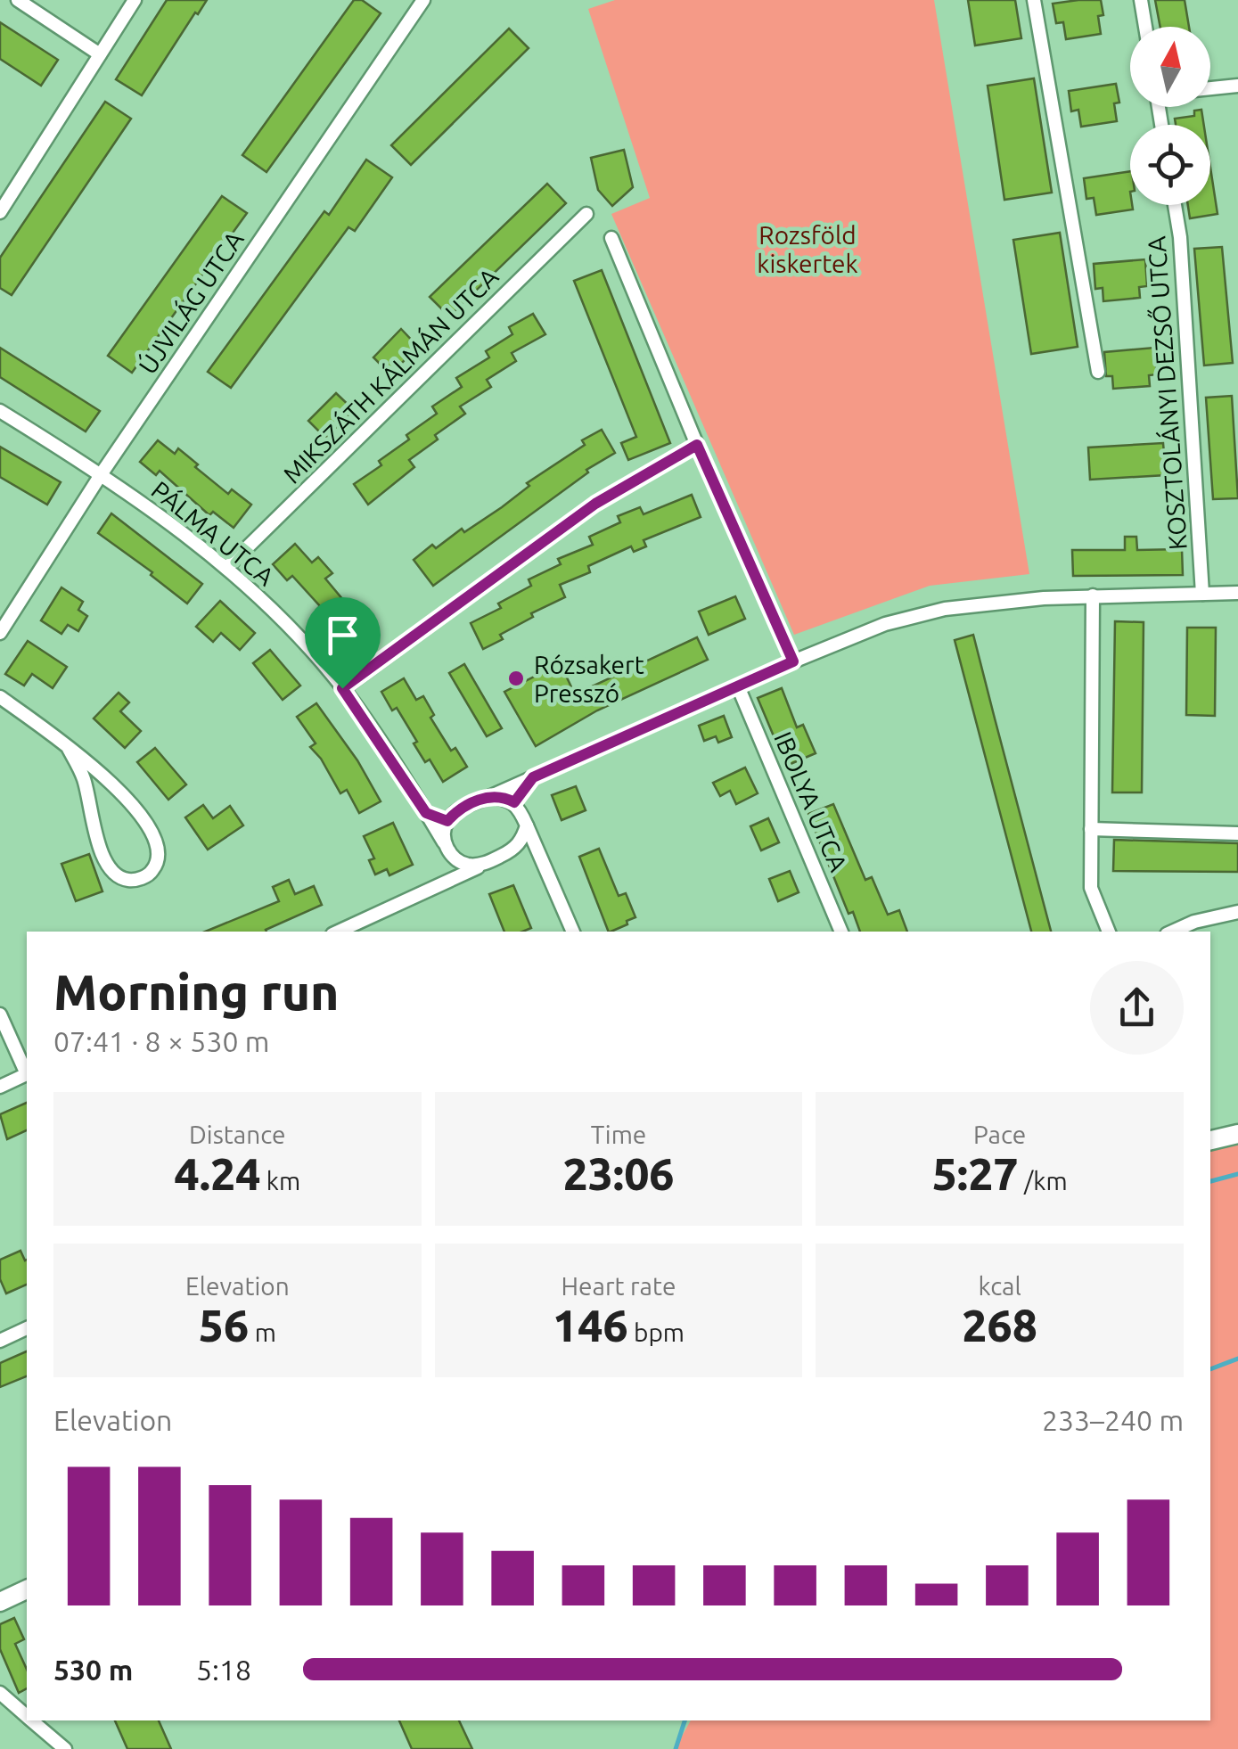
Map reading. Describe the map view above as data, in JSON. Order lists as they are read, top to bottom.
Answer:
{
  "streets": {
    "street": [
      "ÚJVILÁG UTCA",
      "MIKSZÁTH KÁLMÁN UTCA",
      "KOSZTOLÁNYI DEZSŐ UTCA",
      "PÁLMA UTCA",
      "IBOLYA UTCA"
    ]
  },
  "crossings": [
    ["ÚJVILÁG UTCA", "PÁLMA UTCA"],
    ["MIKSZÁTH KÁLMÁN UTCA", "PÁLMA UTCA"]
  ],
  "parks": ["Rozsföld kiskertek"],
  "places": ["Rózsakert Presszó"],
  "north": "top",
  "page": {
    "heading": ["Morning run", "07:41 · 8 × 530 m"],
    "stats": [
      ["Distance", "4.24 km"],
      ["Time", "23:06"],
      ["Pace", "5:27 /km"],
      ["Elevation", "56 m"],
      ["Heart rate", "146 bpm"],
      ["kcal", "268"]
    ],
    "chart": ["Elevation", "233–240 m"],
    "list": [
      {
        "name": "530 m",
        "note": "5:18"
      }
    ]
  }
}
